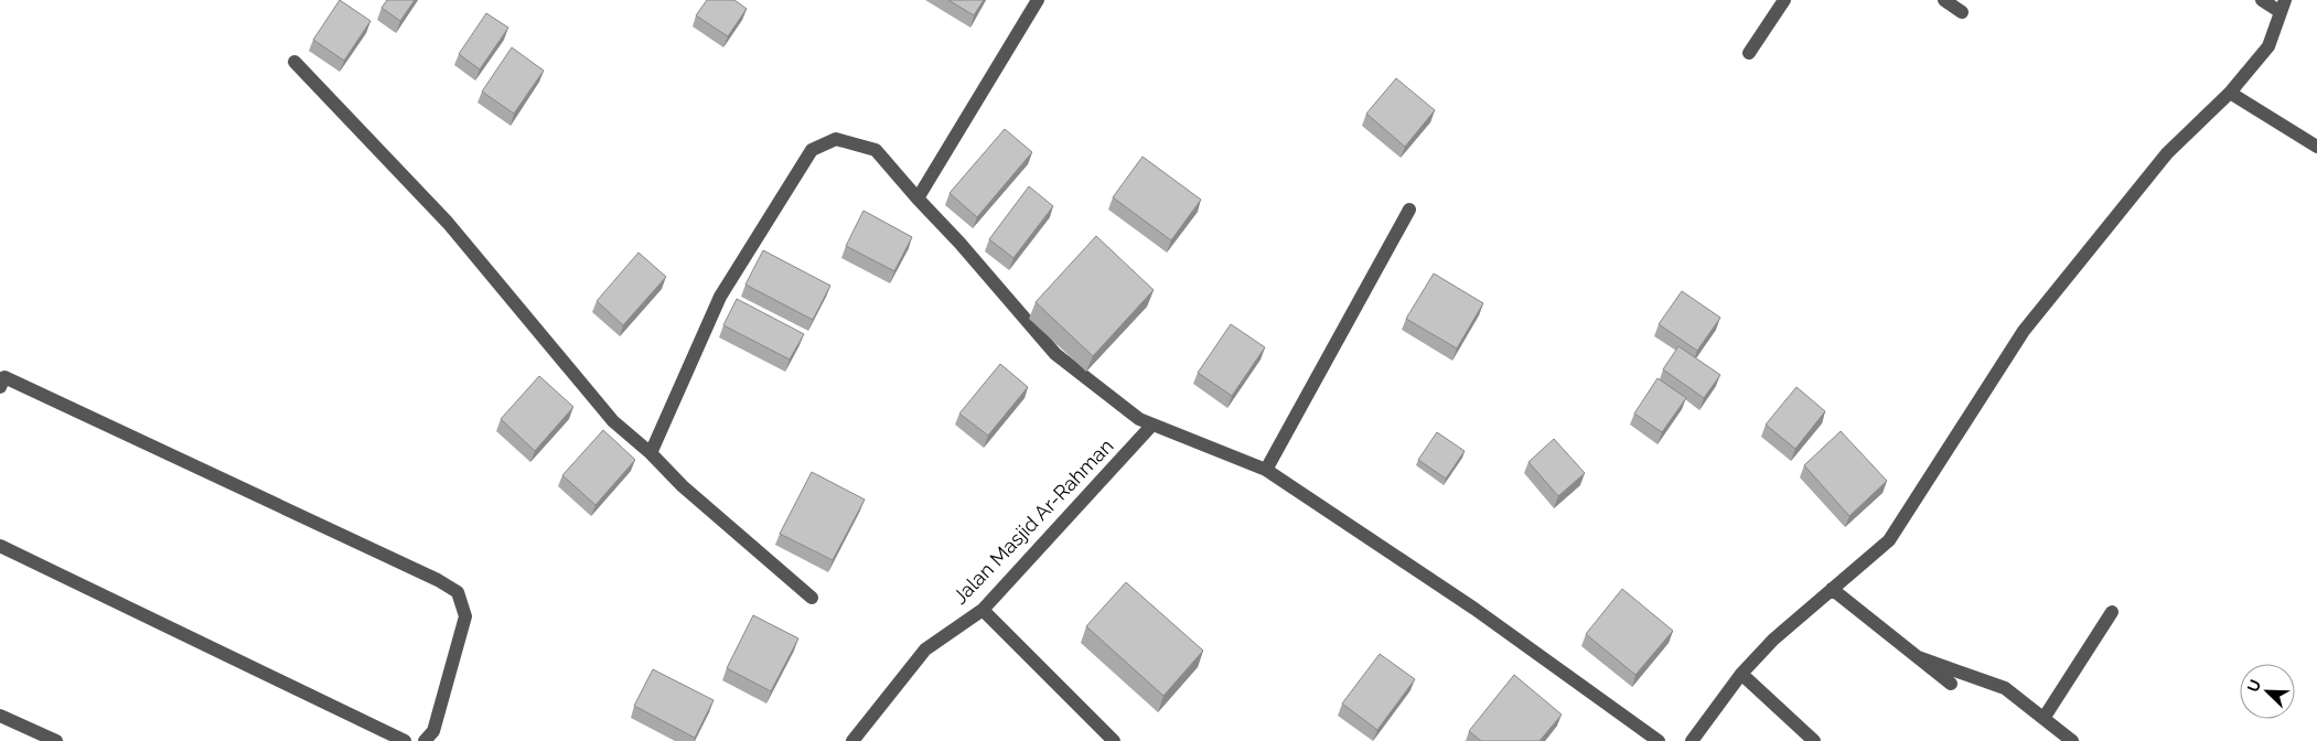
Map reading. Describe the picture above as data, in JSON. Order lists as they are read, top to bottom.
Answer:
{
  "streets": {
    "street": ["Jalan Masjid Ar-Rahman"]
  },
  "north": "top left"
}
